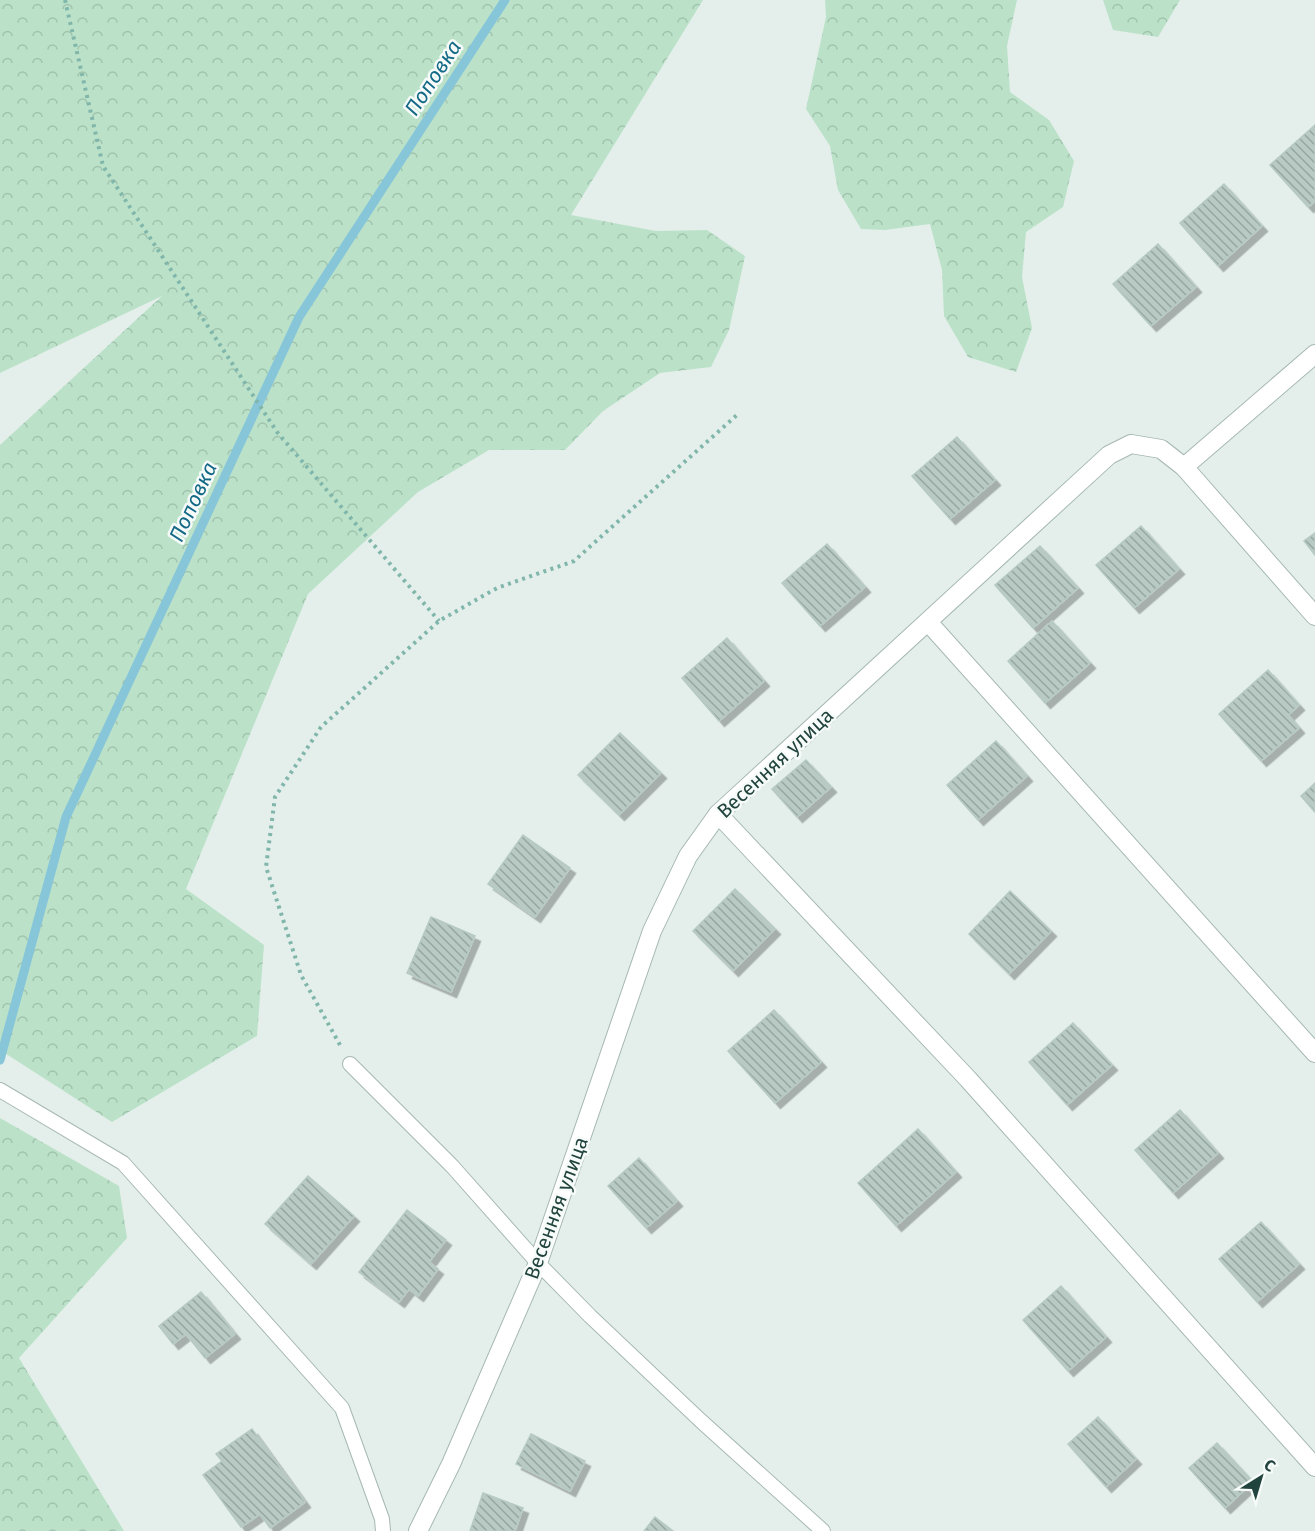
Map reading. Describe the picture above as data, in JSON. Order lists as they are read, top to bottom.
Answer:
{
  "streets": {
    "street": ["Весенняя улица"]
  },
  "water": ["Поповка"],
  "north": "top right"
}
